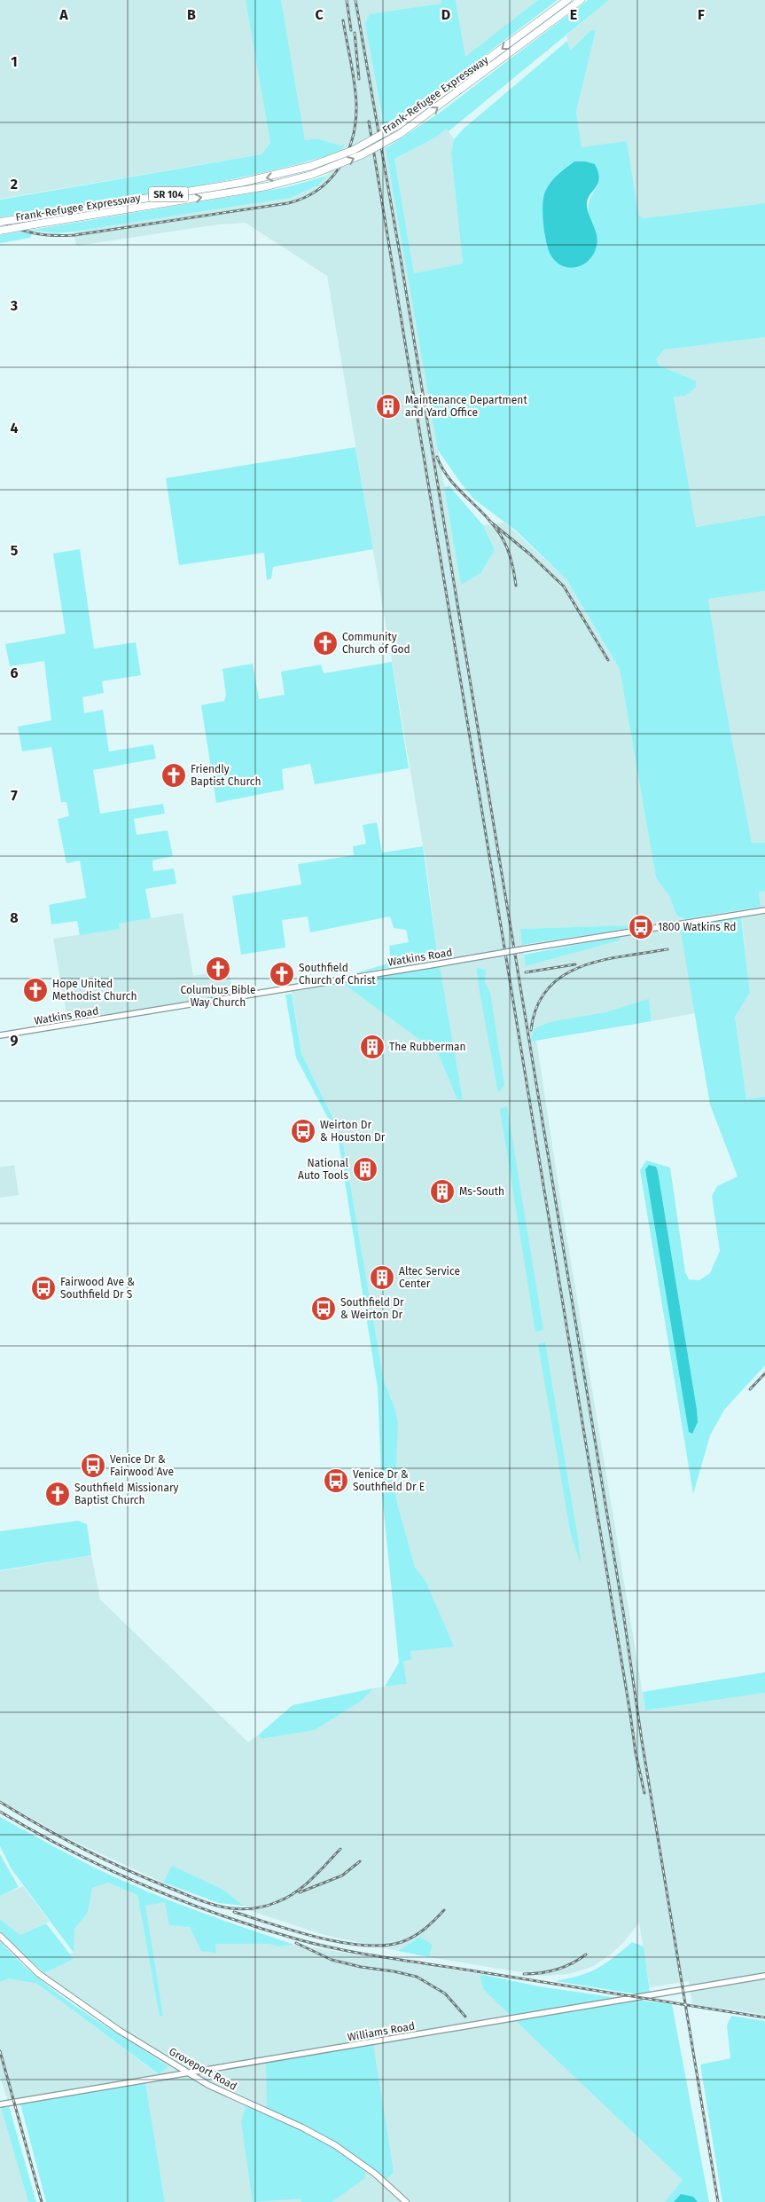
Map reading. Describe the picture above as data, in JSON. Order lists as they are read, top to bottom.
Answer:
{
  "streets": {
    "highway": ["Frank-Refugee Expressway", "SR 104"],
    "main road": ["Groveport Road"],
    "street": ["Watkins Road", "Williams Road"]
  },
  "crossings": [
    ["Williams Road", "Groveport Road"]
  ],
  "places": {
    "building": [
      "Maintenance Department and Yard Office",
      "The Rubberman",
      "National Auto Tools",
      "Ms-South",
      "Altec Service Center"
    ],
    "church": [
      "Community Church of God",
      "Friendly Baptist Church",
      "Columbus Bible Way Church",
      "Southfield Church of Christ",
      "Hope United Methodist Church",
      "Southfield Missionary Baptist Church"
    ],
    "bus stop": [
      "1800 Watkins Rd",
      "Weirton Dr & Houston Dr",
      "Fairwood Ave & Southfield Dr S",
      "Southfield Dr & Weirton Dr",
      "Venice Dr & Fairwood Ave",
      "Venice Dr & Southfield Dr E"
    ]
  },
  "grid": {
    "columns": [
      "A",
      "B",
      "C",
      "D",
      "E",
      "F"
    ],
    "rows": [
      "1",
      "2",
      "3",
      "4",
      "5",
      "6",
      "7",
      "8",
      "9"
    ]
  }
}
